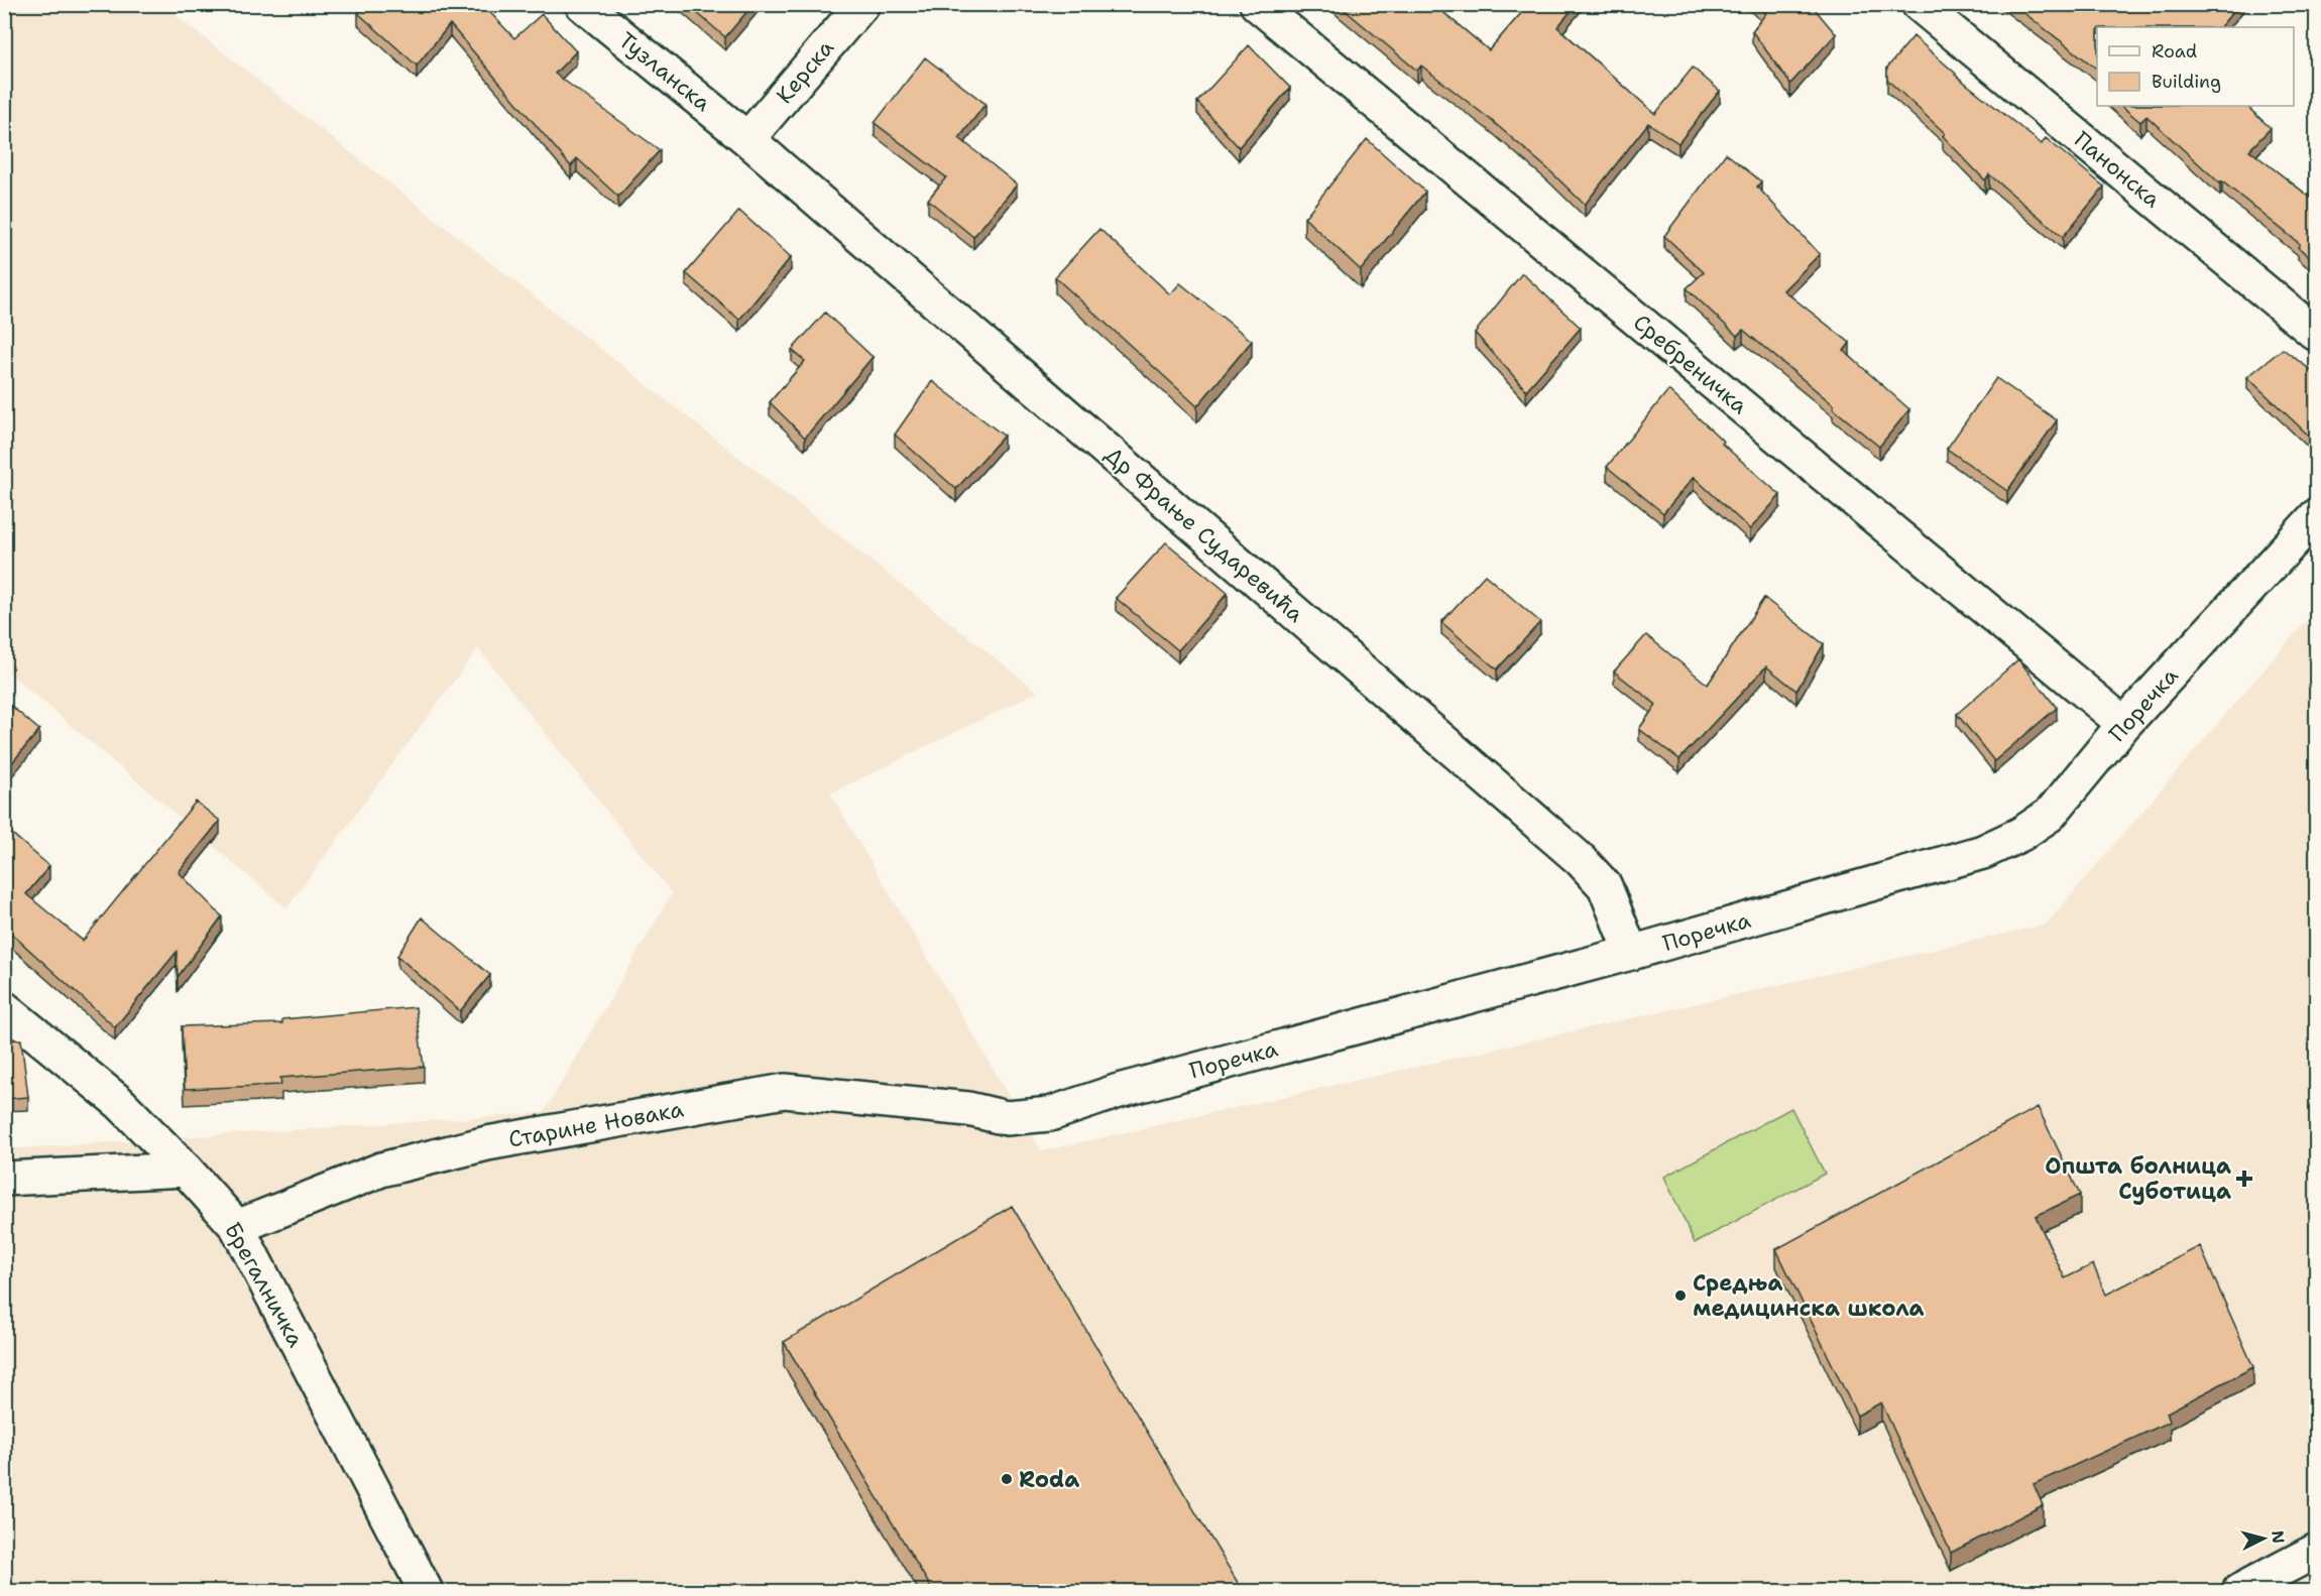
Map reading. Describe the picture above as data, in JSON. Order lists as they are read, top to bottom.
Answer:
{
  "streets": {
    "street": [
      "Тузланска",
      "Керска",
      "Панонска",
      "Сребреничка",
      "Др Фрање Сударевића",
      "Поречка",
      "Старине Новака",
      "Брегалничка"
    ]
  },
  "crossings": [
    ["Тузланска", "Керска"],
    ["Тузланска", "Др Фрање Сударевића"],
    ["Керска", "Др Фрање Сударевића"],
    ["Сребреничка", "Поречка"],
    ["Др Фрање Сударевића", "Поречка"],
    ["Поречка", "Старине Новака"],
    ["Старине Новака", "Брегалничка"]
  ],
  "places": {
    "health": ["Општа болница Суботица"],
    "other": ["Средња медицинска школа", "Roda"]
  },
  "legend": ["Road", "Building"],
  "north": "right"
}
